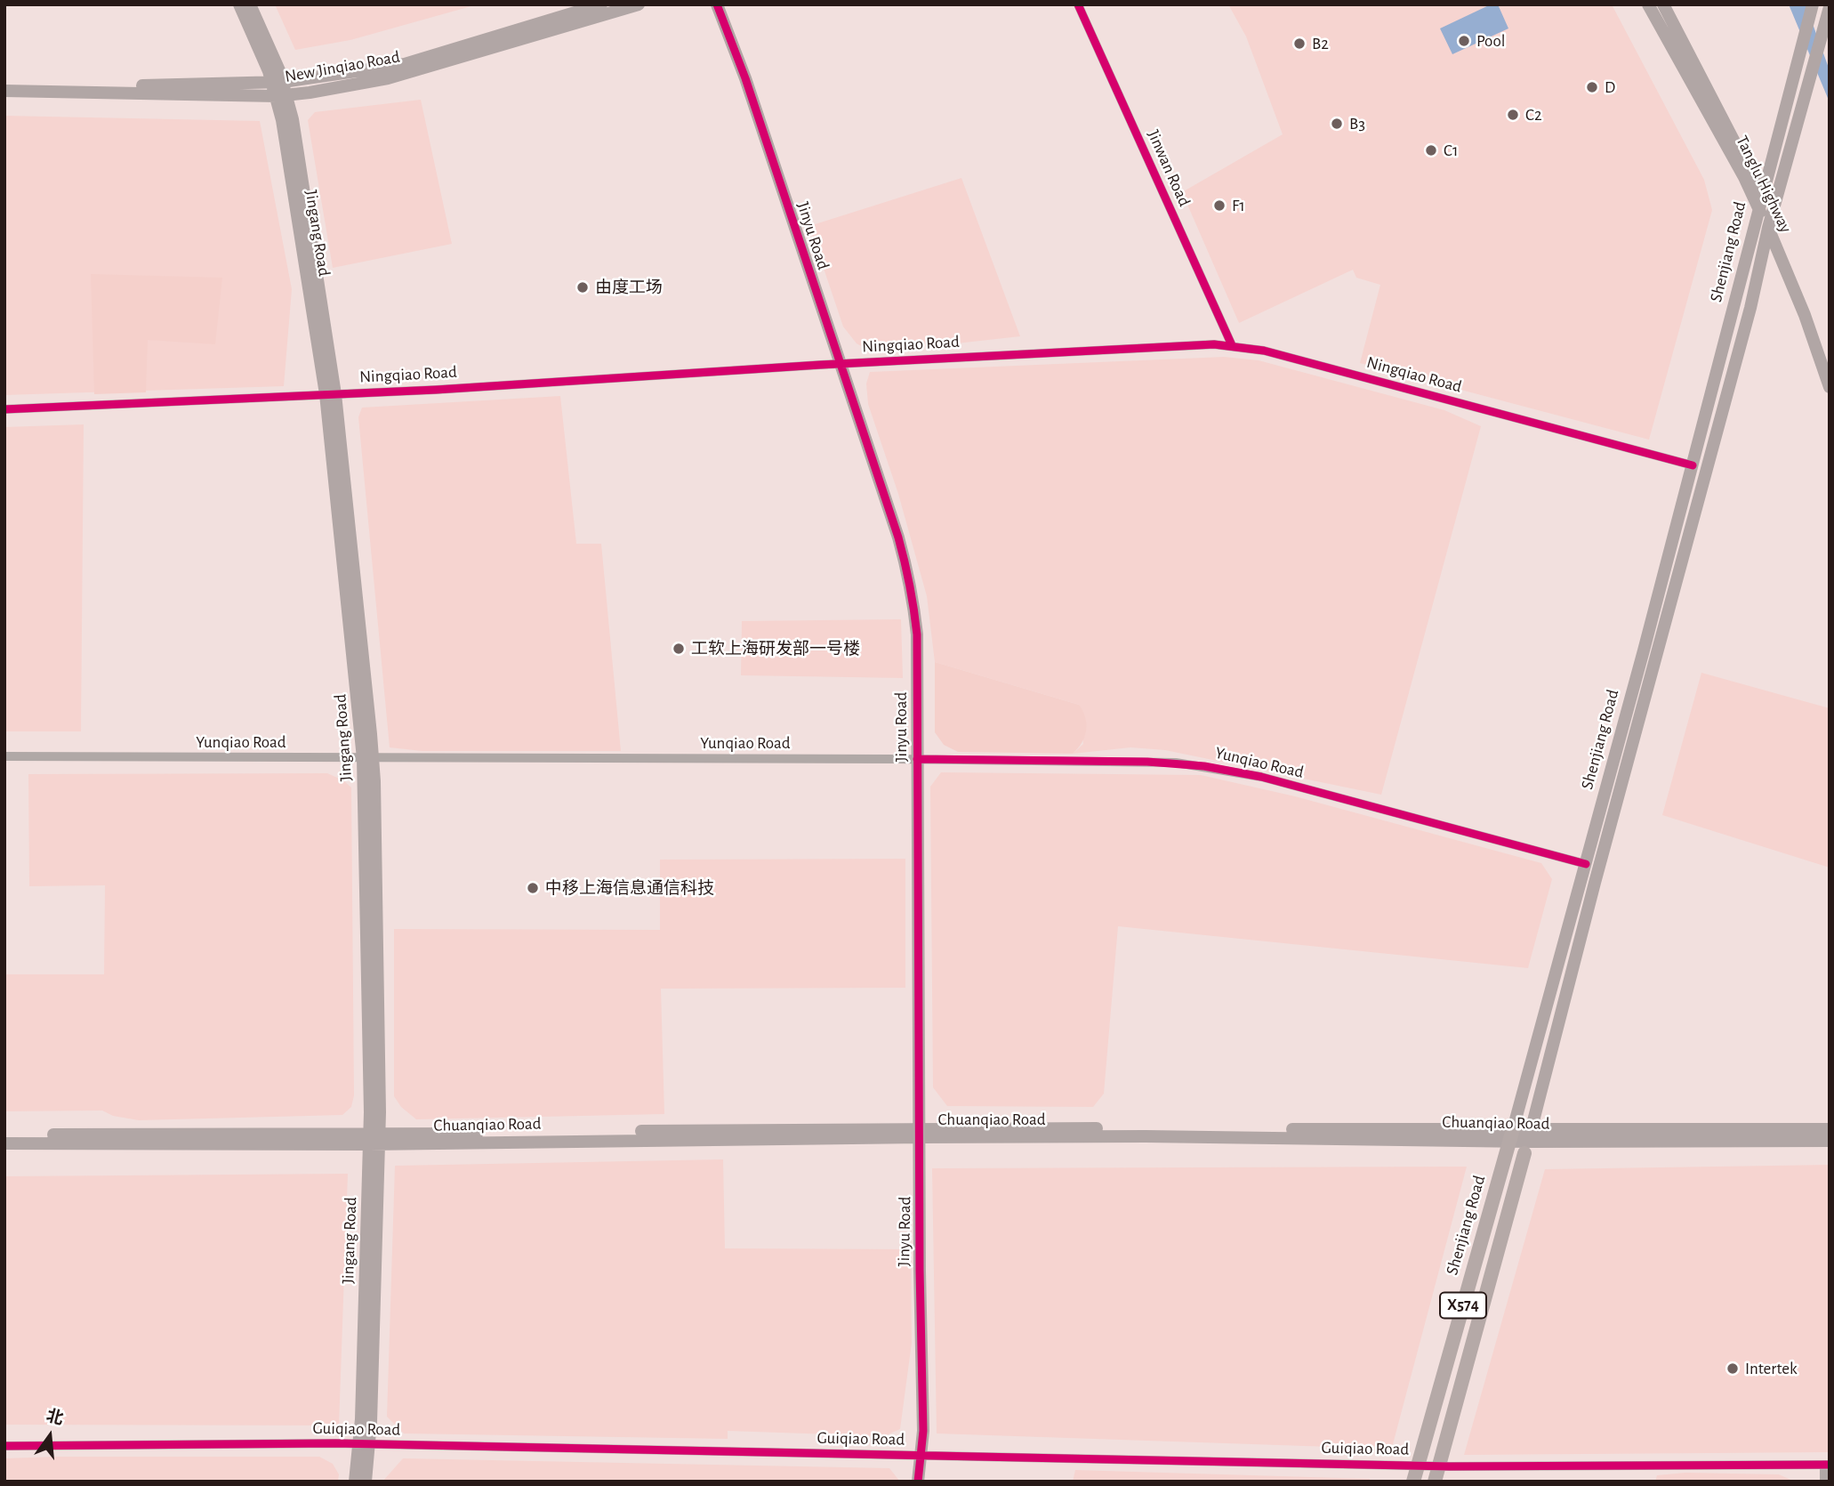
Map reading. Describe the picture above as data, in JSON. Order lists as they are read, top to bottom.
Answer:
{
  "streets": {
    "main road": ["Shenjiang Road", "X574"],
    "street": [
      "New Jinqiao Road",
      "Jinwan Road",
      "Tanglu Highway",
      "Jingang Road",
      "Jinyu Road",
      "Ningqiao Road",
      "Yunqiao Road",
      "Chuanqiao Road",
      "Guiqiao Road"
    ]
  },
  "crossings": [
    ["New Jinqiao Road", "Jingang Road"],
    ["Jinwan Road", "Ningqiao Road"],
    ["Tanglu Highway", "Shenjiang Road"],
    ["Jingang Road", "Ningqiao Road"],
    ["Jingang Road", "Yunqiao Road"],
    ["Jingang Road", "Chuanqiao Road"],
    ["Jingang Road", "Guiqiao Road"],
    ["Jinyu Road", "Ningqiao Road"],
    ["Jinyu Road", "Yunqiao Road"],
    ["Jinyu Road", "Chuanqiao Road"],
    ["Jinyu Road", "Guiqiao Road"],
    ["Shenjiang Road", "Ningqiao Road"],
    ["Shenjiang Road", "Yunqiao Road"],
    ["Shenjiang Road", "Chuanqiao Road"],
    ["Shenjiang Road", "Guiqiao Road"]
  ],
  "places": [
    "Pool",
    "B2",
    "D",
    "C2",
    "B3",
    "C1",
    "F1",
    "由度工场",
    "工软上海研发部一号楼",
    "中移上海信息通信科技",
    "Intertek"
  ],
  "north": "top"
}
